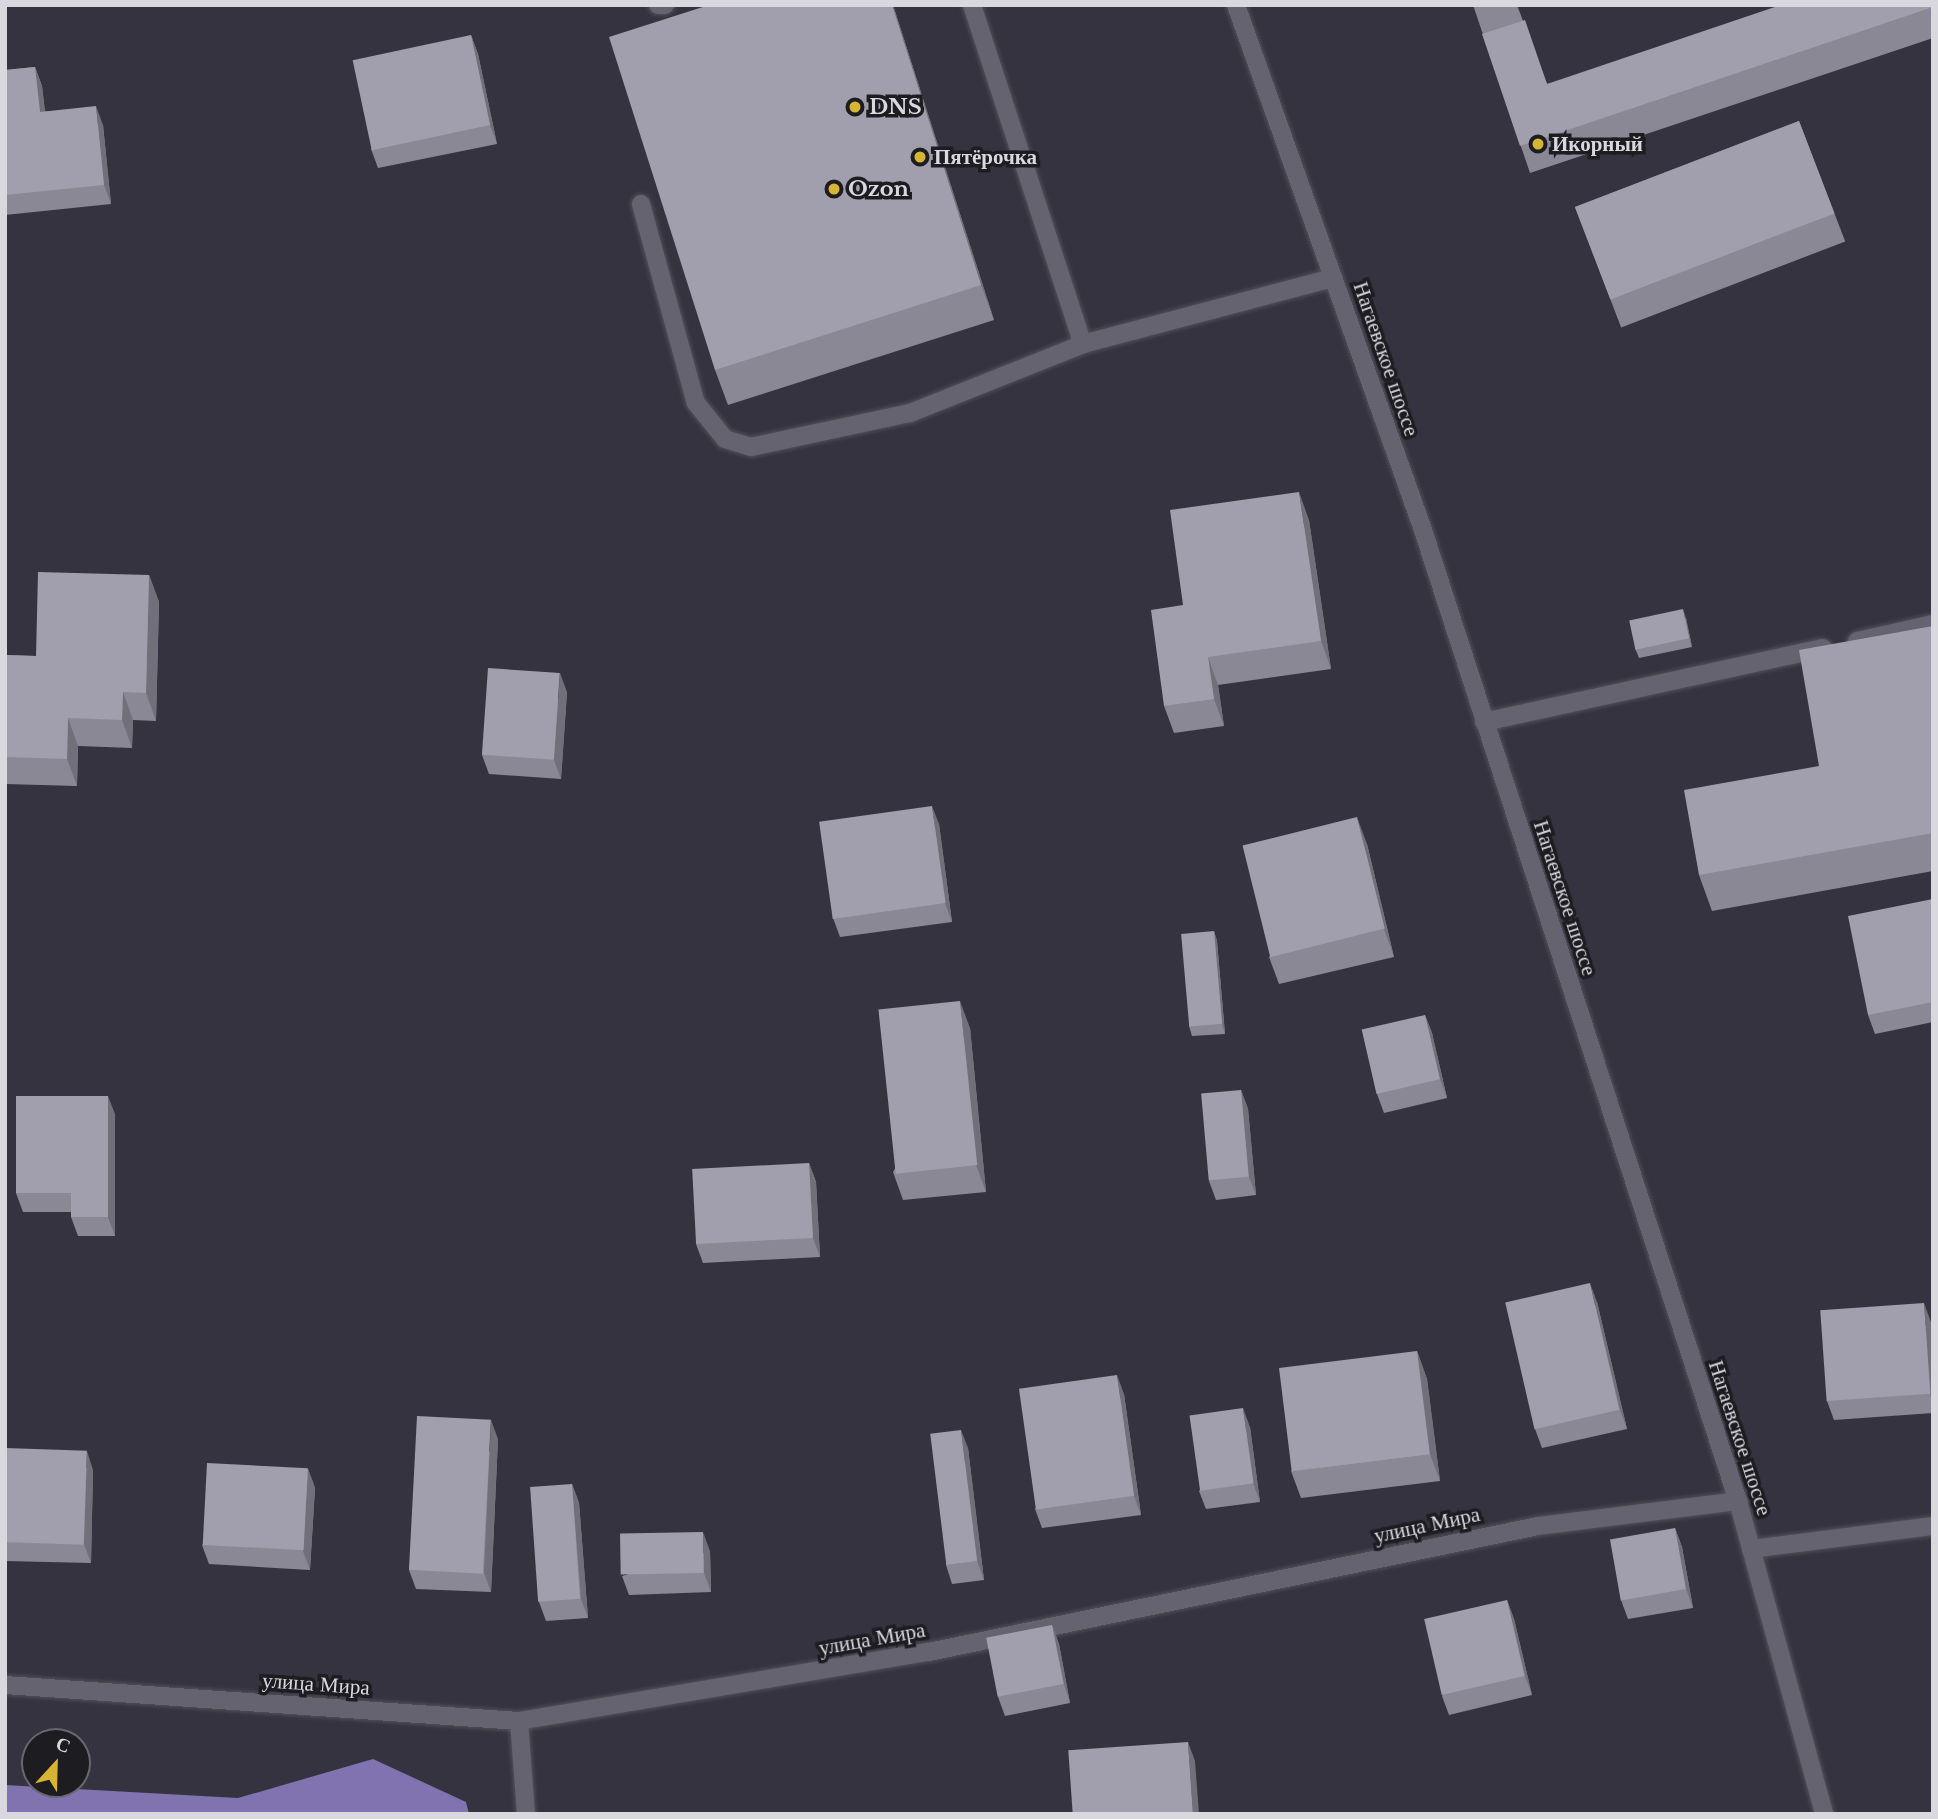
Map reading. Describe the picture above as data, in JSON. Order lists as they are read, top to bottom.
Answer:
{
  "streets": {
    "street": ["Нагаевское шоссе", "улица Мира"]
  },
  "crossings": [
    ["Нагаевское шоссе", "улица Мира"]
  ],
  "places": [
    "DNS",
    "Икорный",
    "Пятёрочка",
    "Ozon"
  ],
  "north": "top"
}
